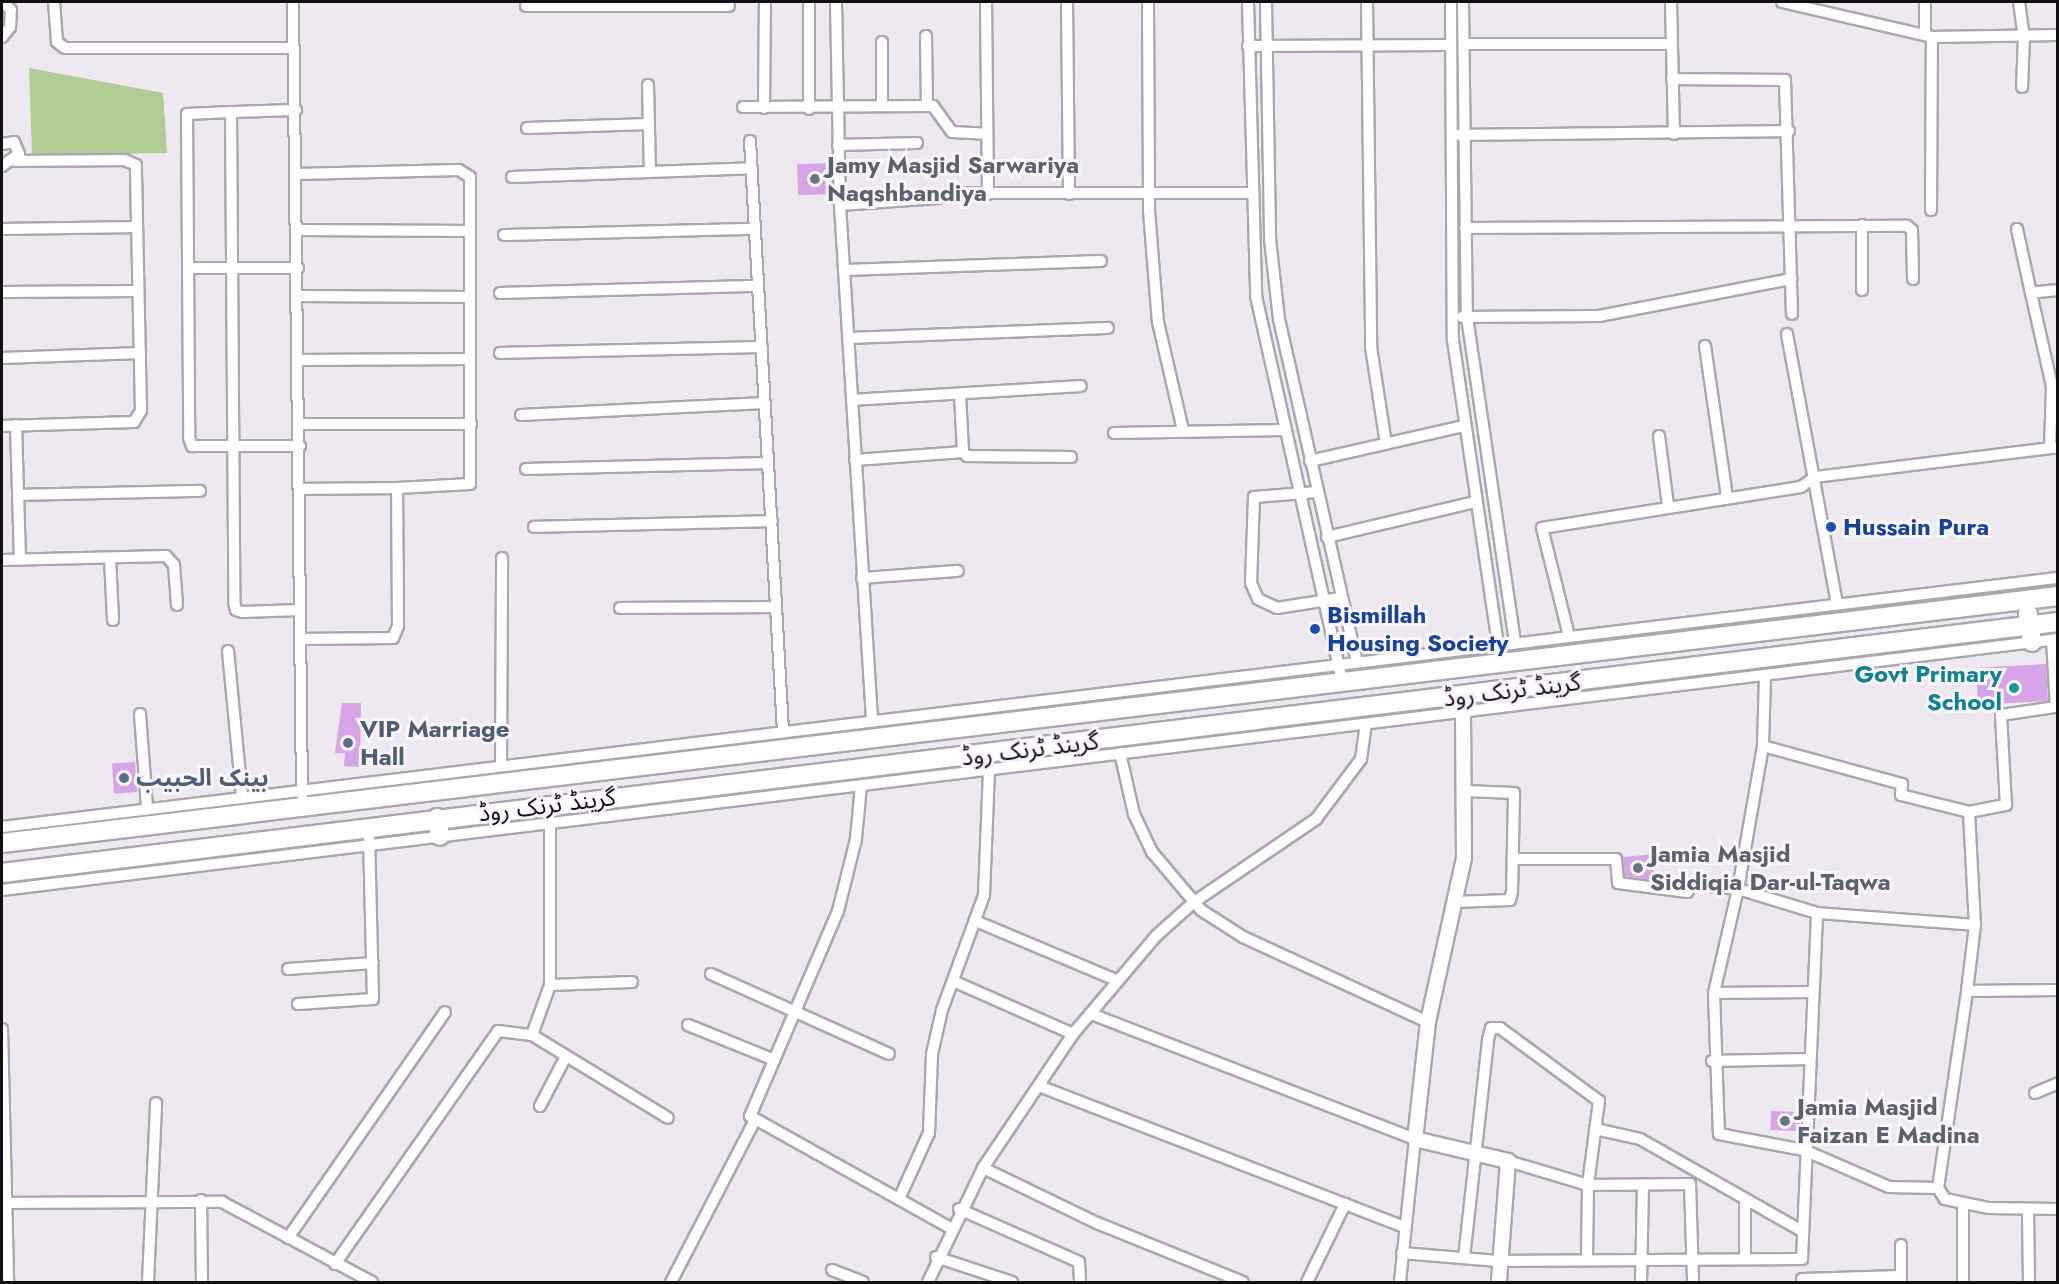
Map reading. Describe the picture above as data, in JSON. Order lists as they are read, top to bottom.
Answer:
{
  "streets": {
    "highway": ["گرینڈ ٹرنک روڈ"]
  },
  "places": [
    "Jamy Masjid Sarwariya Naqshbandiya",
    "Hussain Pura",
    "Bismillah Housing Society",
    "Govt Primary School",
    "VIP Marriage Hall",
    "بينک الحبيب",
    "Jamia Masjid Siddiqia Dar-ul-Taqwa",
    "Jamia Masjid Faizan E Madina"
  ]
}
